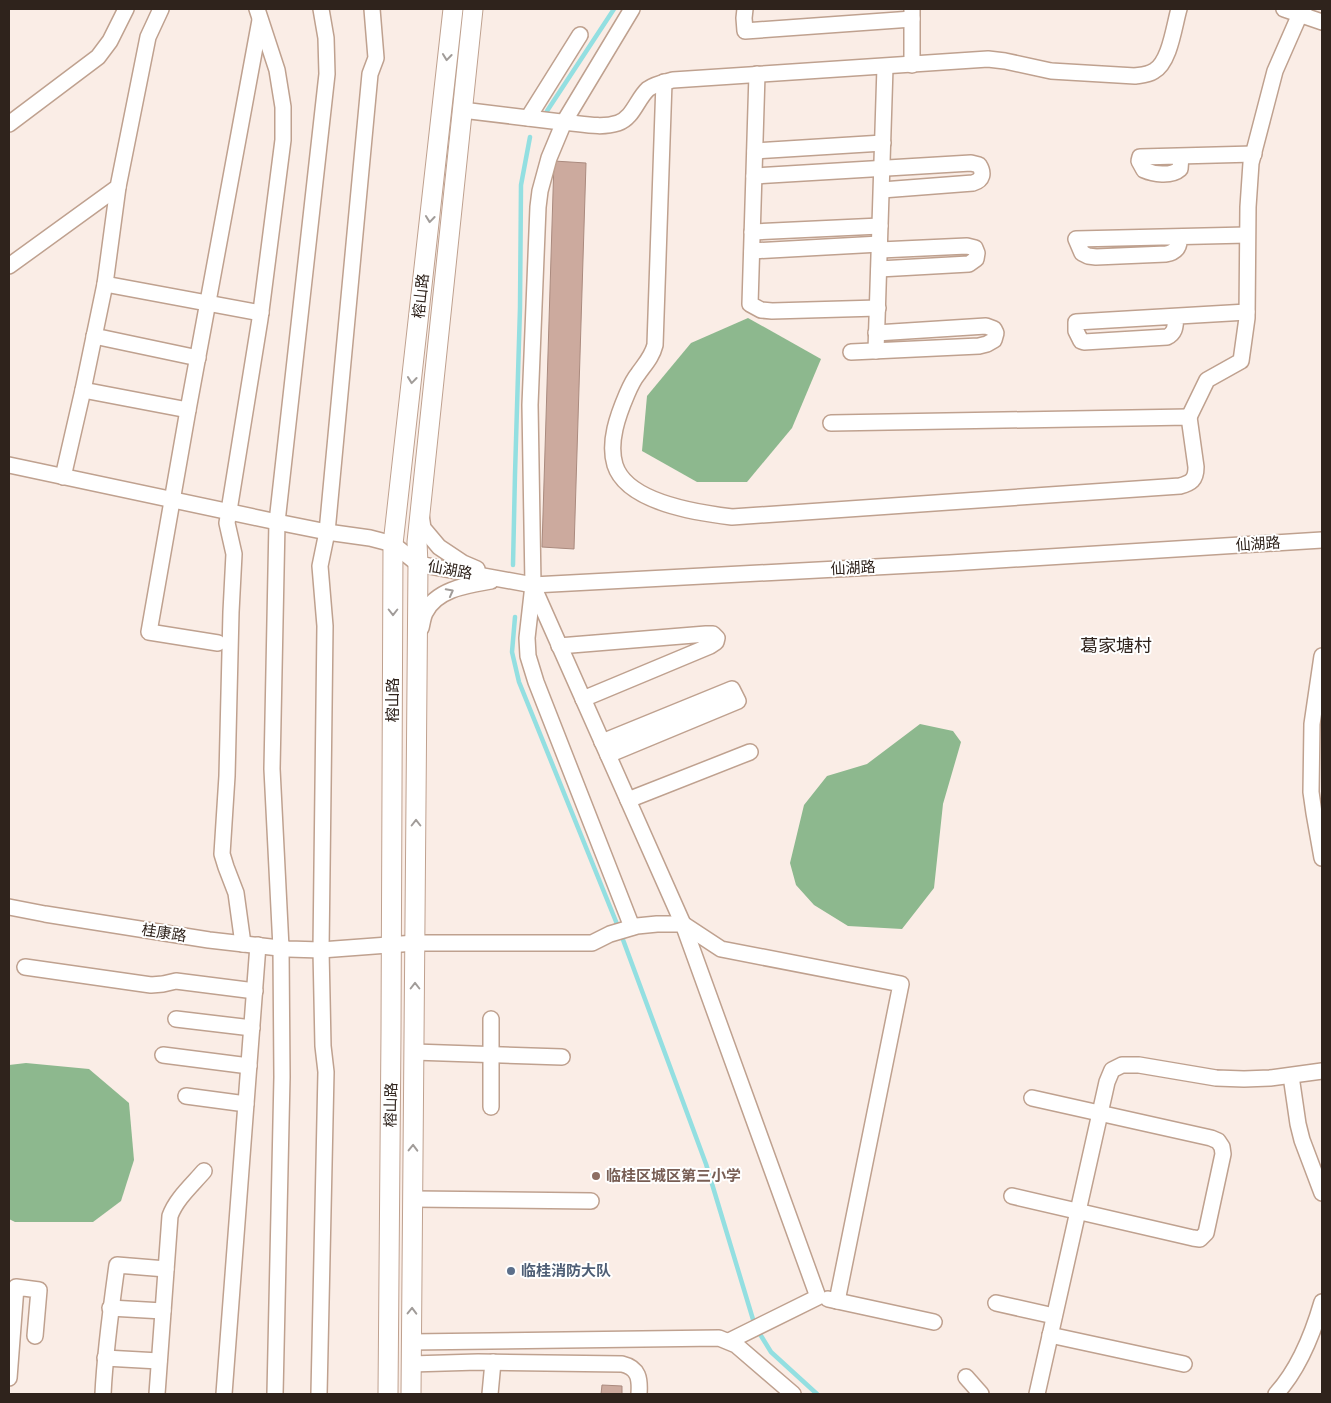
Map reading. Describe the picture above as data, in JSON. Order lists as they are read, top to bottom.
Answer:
{
  "streets": {
    "main road": ["榕山路"],
    "street": ["仙湖路", "桂康路"]
  },
  "crossings": [
    ["榕山路", "仙湖路"],
    ["榕山路", "桂康路"]
  ],
  "districts": ["葛家塘村"],
  "places": ["临桂区城区第三小学", "临桂消防大队"]
}
